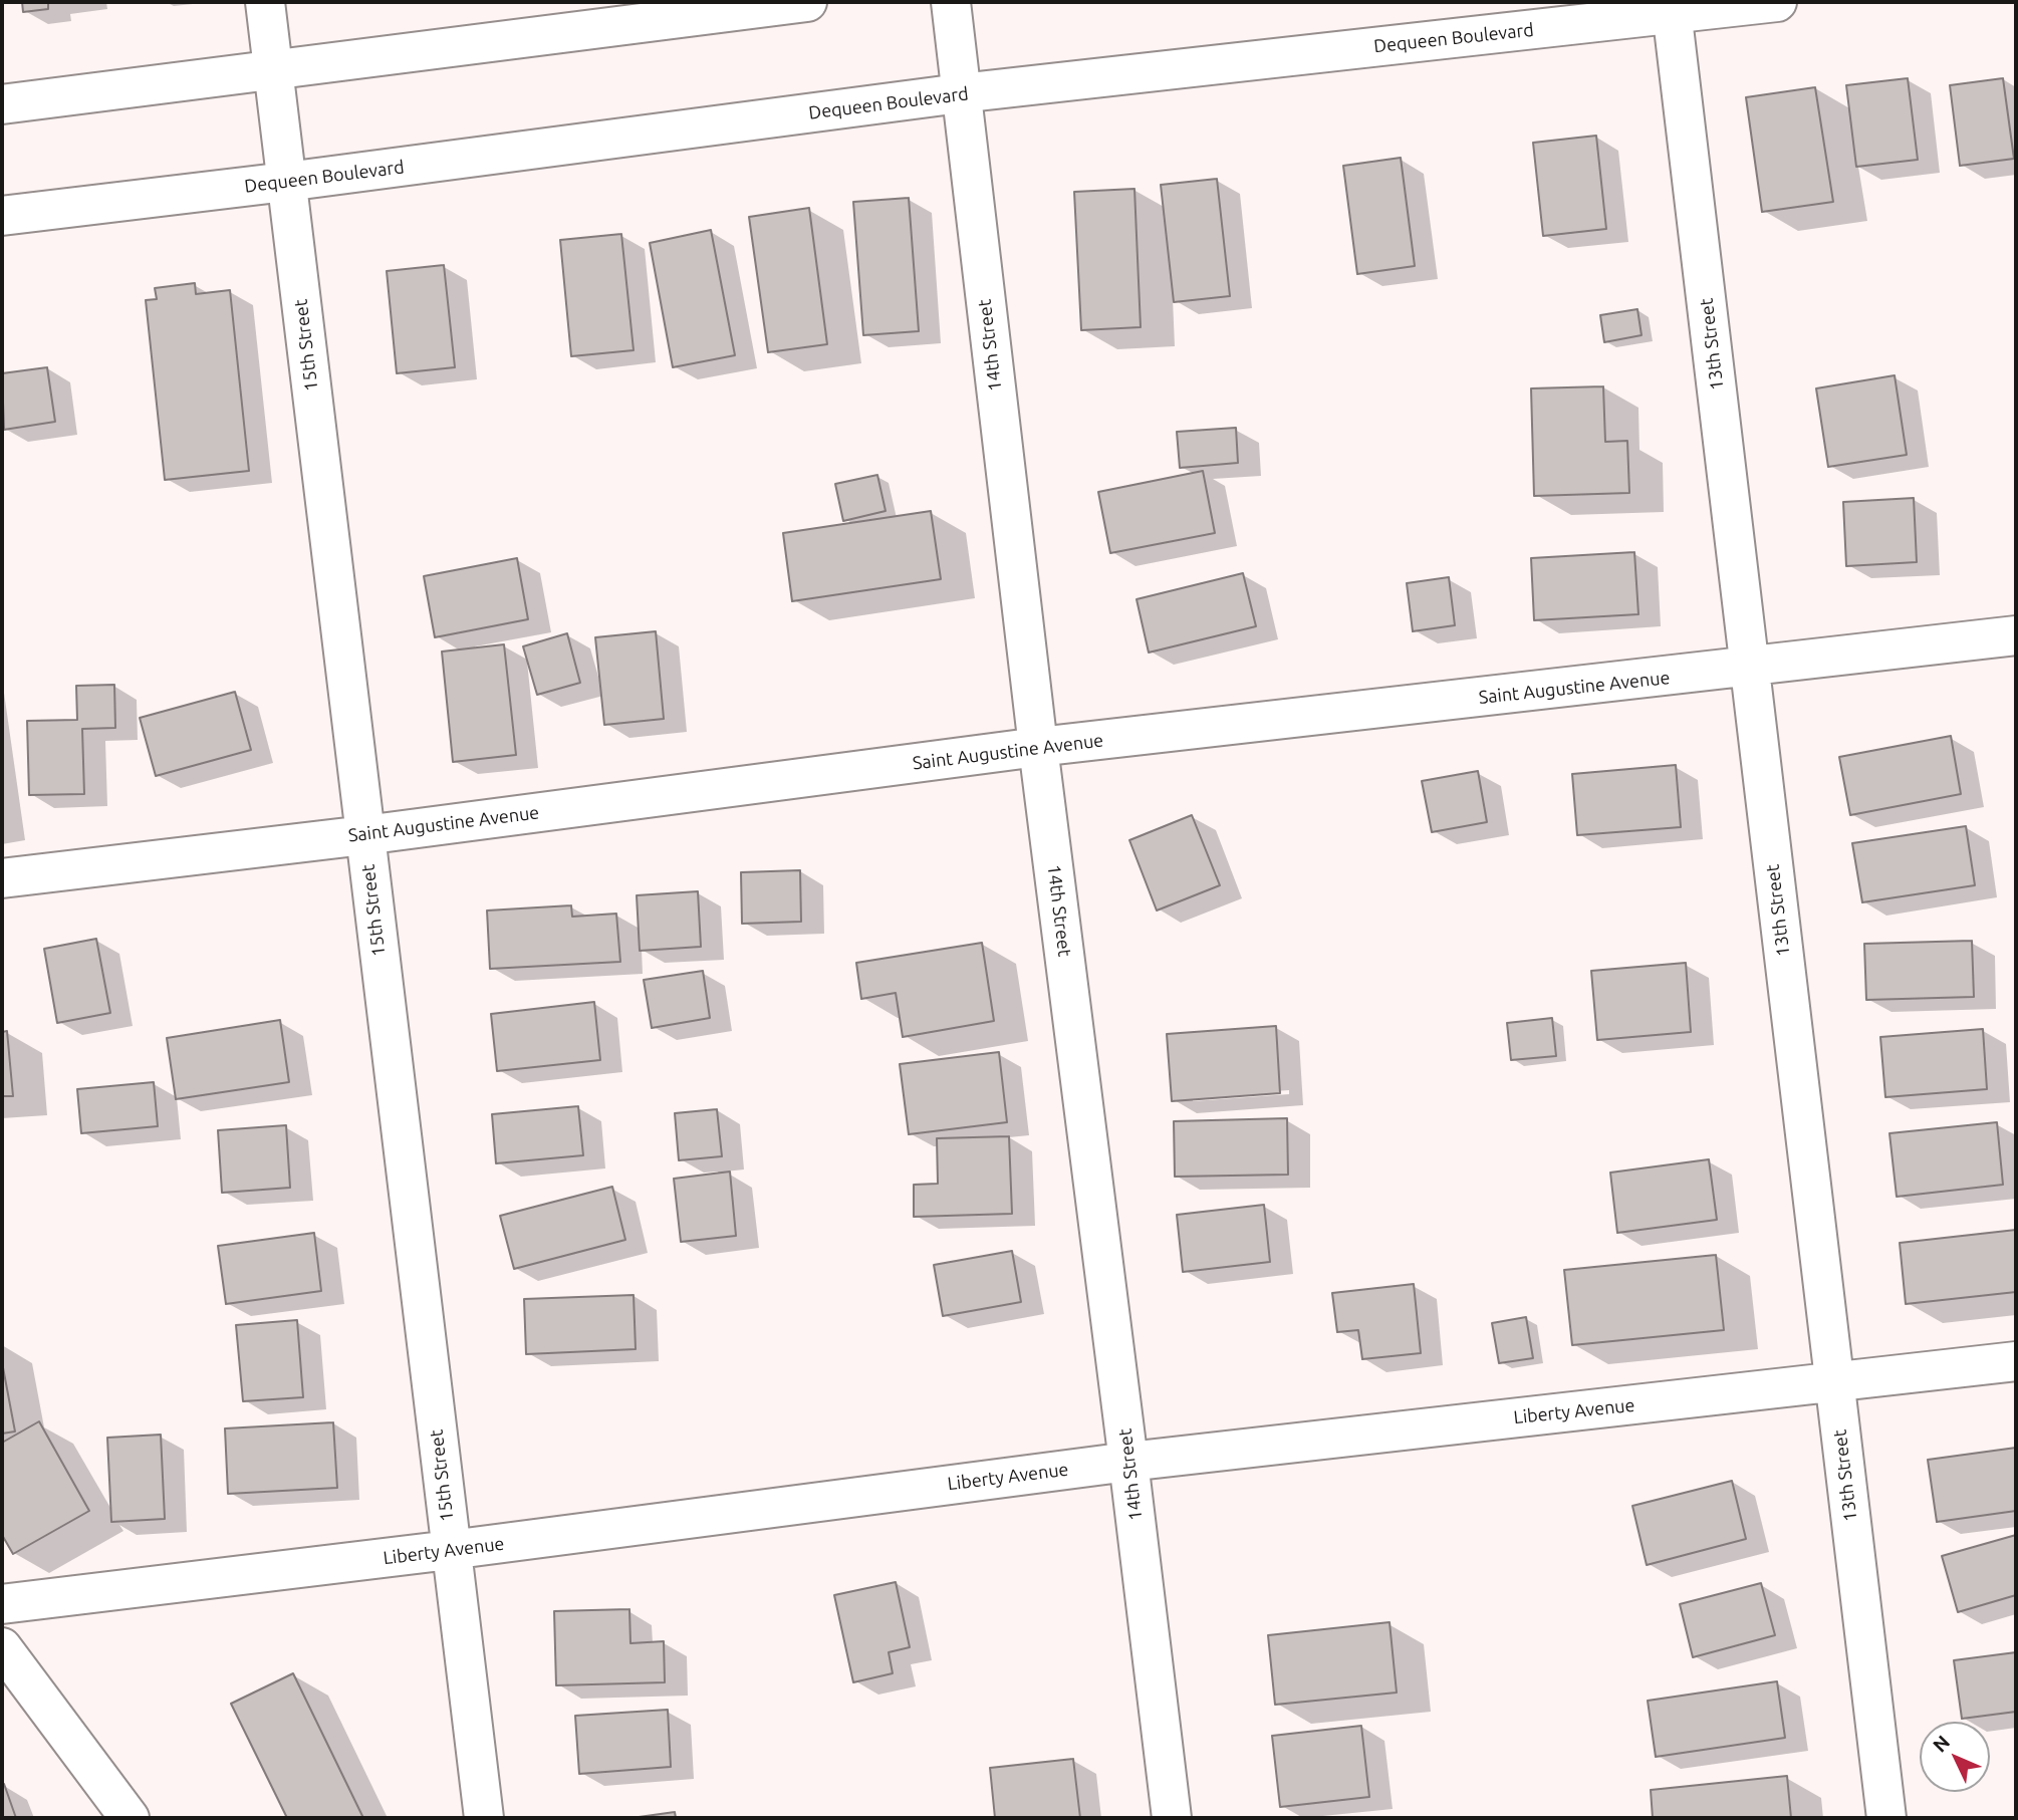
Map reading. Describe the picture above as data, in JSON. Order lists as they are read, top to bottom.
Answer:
{
  "streets": {
    "street": [
      "Dequeen Boulevard",
      "13th Street",
      "15th Street",
      "14th Street",
      "Saint Augustine Avenue",
      "Liberty Avenue"
    ]
  },
  "crossings": [
    ["Dequeen Boulevard", "13th Street"],
    ["Dequeen Boulevard", "15th Street"],
    ["Dequeen Boulevard", "14th Street"],
    ["13th Street", "Saint Augustine Avenue"],
    ["13th Street", "Liberty Avenue"],
    ["15th Street", "Saint Augustine Avenue"],
    ["15th Street", "Liberty Avenue"],
    ["14th Street", "Saint Augustine Avenue"],
    ["14th Street", "Liberty Avenue"]
  ],
  "north": "top left"
}
